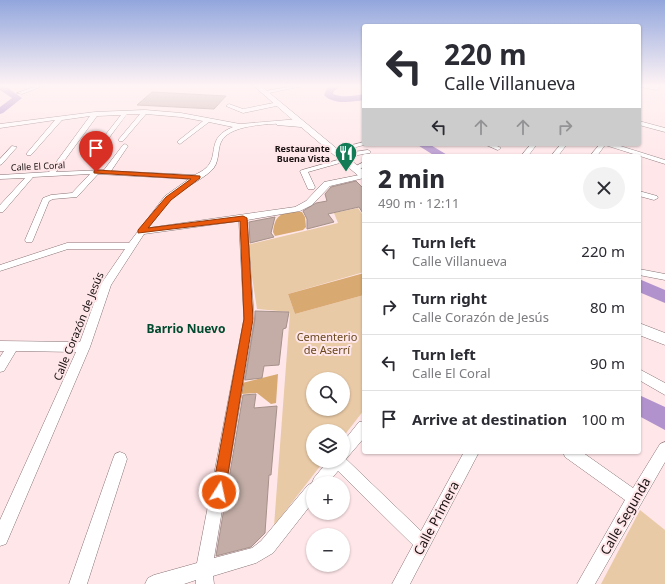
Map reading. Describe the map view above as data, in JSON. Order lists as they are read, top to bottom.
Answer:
{
  "streets": {
    "street": [
      "Calle El Coral",
      "Calle Corazón de Jesús",
      "Calle Segunda",
      "Calle Primera"
    ]
  },
  "crossings": [
    ["Calle El Coral", "Calle Corazón de Jesús"]
  ],
  "districts": ["Barrio Nuevo"],
  "parks": ["Cementerio de Aserrí"],
  "places": {
    "restaurant": ["Restaurante Buena Vista"]
  },
  "page": {
    "turn": ["220 m", "Calle Villanueva"],
    "heading": ["2 min", "490 m · 12:11"],
    "list": [
      {
        "name": "Turn left",
        "note": "Calle Villanueva",
        "value": "220 m"
      },
      {
        "name": "Turn right",
        "note": "Calle Corazón de Jesús",
        "value": "80 m"
      },
      {
        "name": "Turn left",
        "note": "Calle El Coral",
        "value": "90 m"
      },
      {
        "name": "Arrive at destination",
        "value": "100 m"
      }
    ],
    "map_buttons": ["+", "−"]
  }
}
